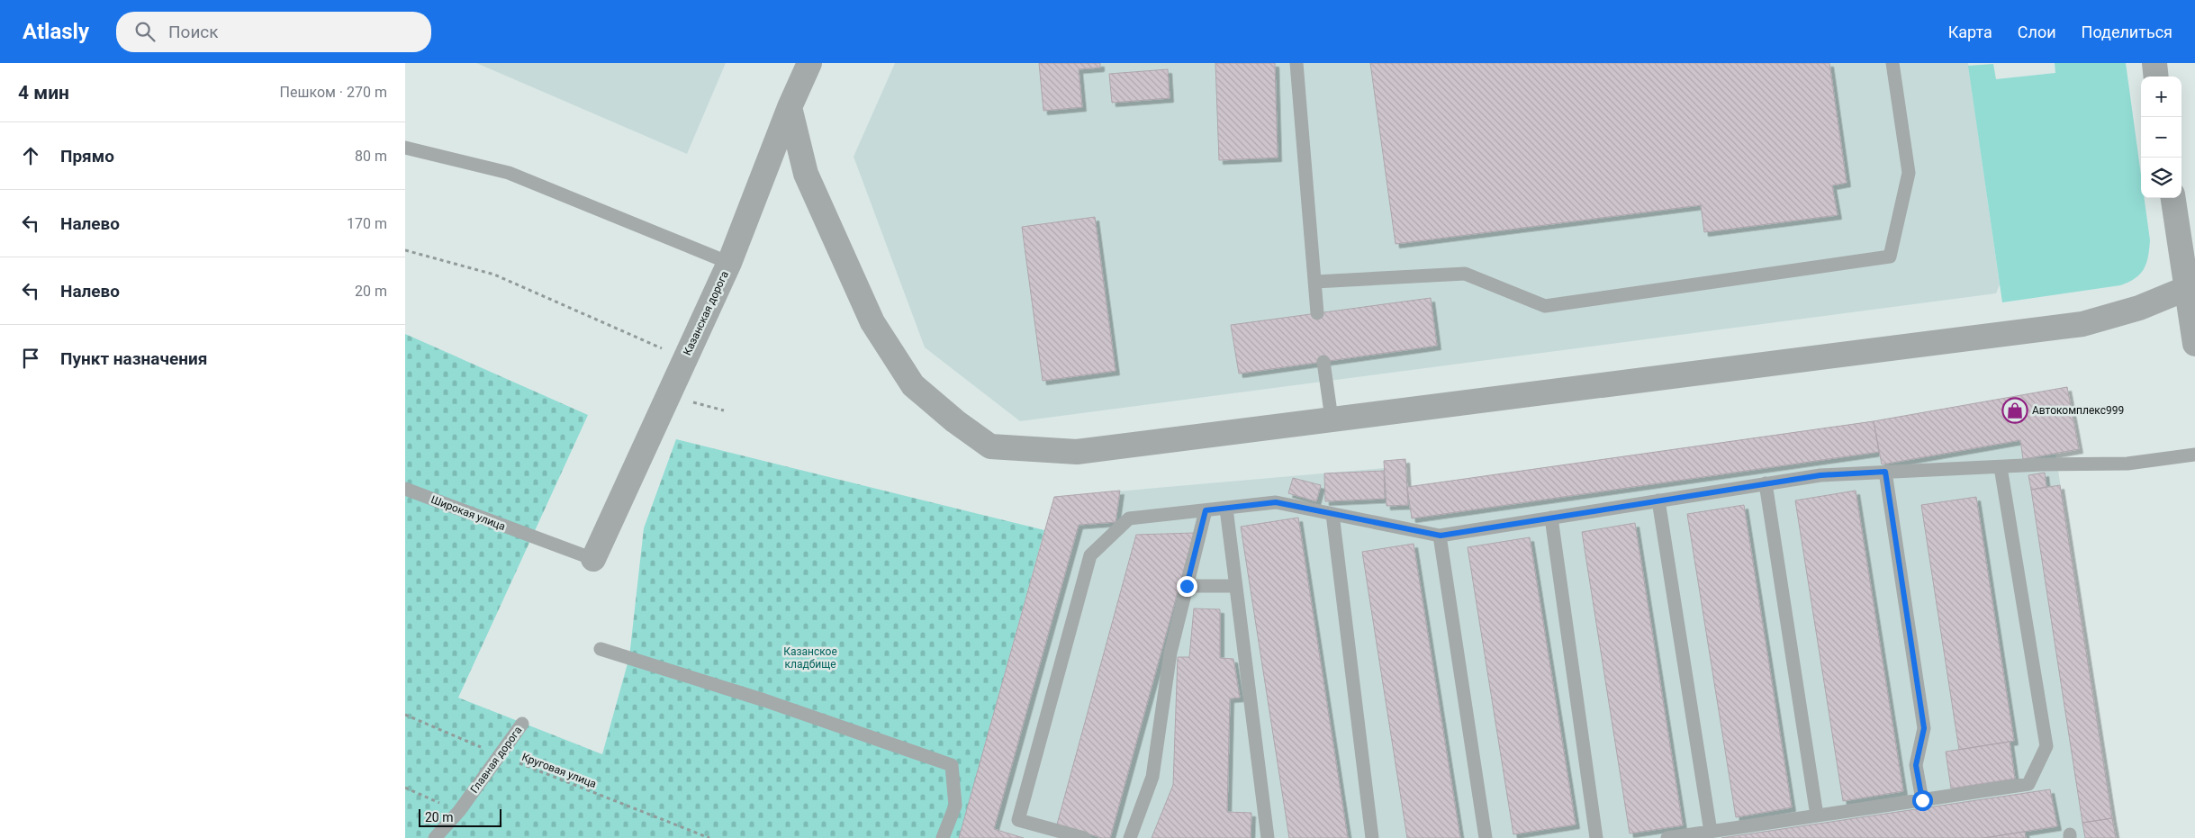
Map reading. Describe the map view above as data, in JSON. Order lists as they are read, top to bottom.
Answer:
{
  "streets": {
    "street": ["Казанская дорога"],
    "lane": ["Широкая улица", "Главная дорога"],
    "path": ["Круговая улица"]
  },
  "crossings": [
    ["Казанская дорога", "Широкая улица"],
    ["Главная дорога", "Круговая улица"]
  ],
  "parks": ["Казанское кладбище"],
  "places": {
    "shop": ["Автокомплекс999"]
  },
  "scale_bar": "20 m",
  "page": {
    "header": "Atlasly",
    "search": "Поиск",
    "nav": ["Карта", "Слои", "Поделиться"],
    "heading": ["4 мин", "Пешком · 270 m"],
    "map_buttons": ["+", "−"],
    "list": [
      ["Прямо", "80 m"],
      ["Налево", "170 m"],
      ["Налево", "20 m"],
      "Пункт назначения"
    ],
    "scale": "20 m"
  }
}
